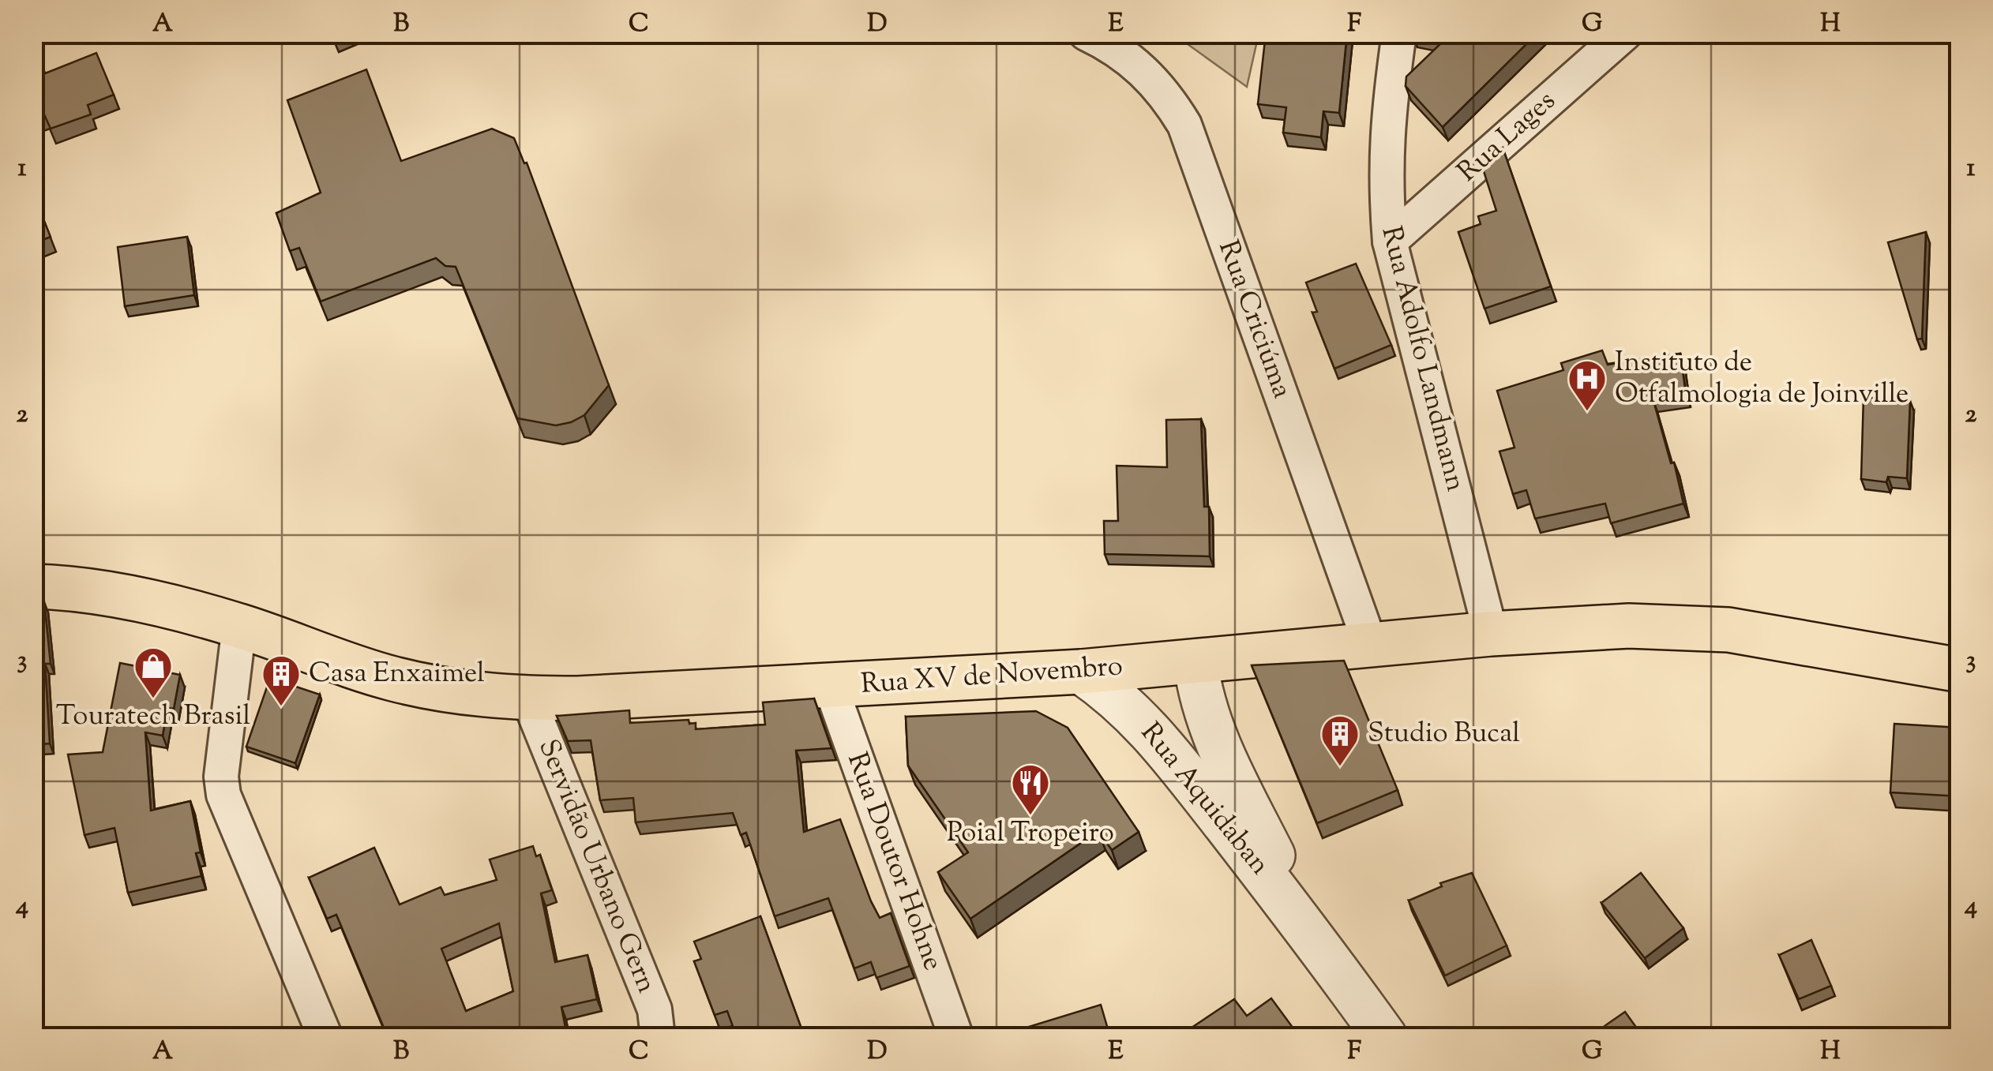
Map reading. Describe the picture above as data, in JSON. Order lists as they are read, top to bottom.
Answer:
{
  "streets": {
    "main road": ["Rua XV de Novembro"],
    "street": [
      "Rua Lages",
      "Rua Criciúma",
      "Rua Adolfo Landmann",
      "Rua Aquidaban",
      "Rua Doutor Hohne",
      "Servidão Urbano Gern"
    ]
  },
  "crossings": [
    ["Rua Lages", "Rua Adolfo Landmann"],
    ["Rua Criciúma", "Rua XV de Novembro"],
    ["Rua Adolfo Landmann", "Rua XV de Novembro"],
    ["Rua XV de Novembro", "Rua Aquidaban"],
    ["Rua XV de Novembro", "Rua Doutor Hohne"],
    ["Rua XV de Novembro", "Servidão Urbano Gern"]
  ],
  "places": {
    "hospital": ["Instituto de Otfalmologia de Joinville"],
    "shop": ["Touratech Brasil"],
    "building": ["Casa Enxaimel", "Studio Bucal"],
    "restaurant": ["Poial Tropeiro"]
  },
  "grid": {
    "columns": [
      "A",
      "B",
      "C",
      "D",
      "E",
      "F",
      "G",
      "H"
    ],
    "rows": [
      "1",
      "2",
      "3",
      "4"
    ]
  }
}
